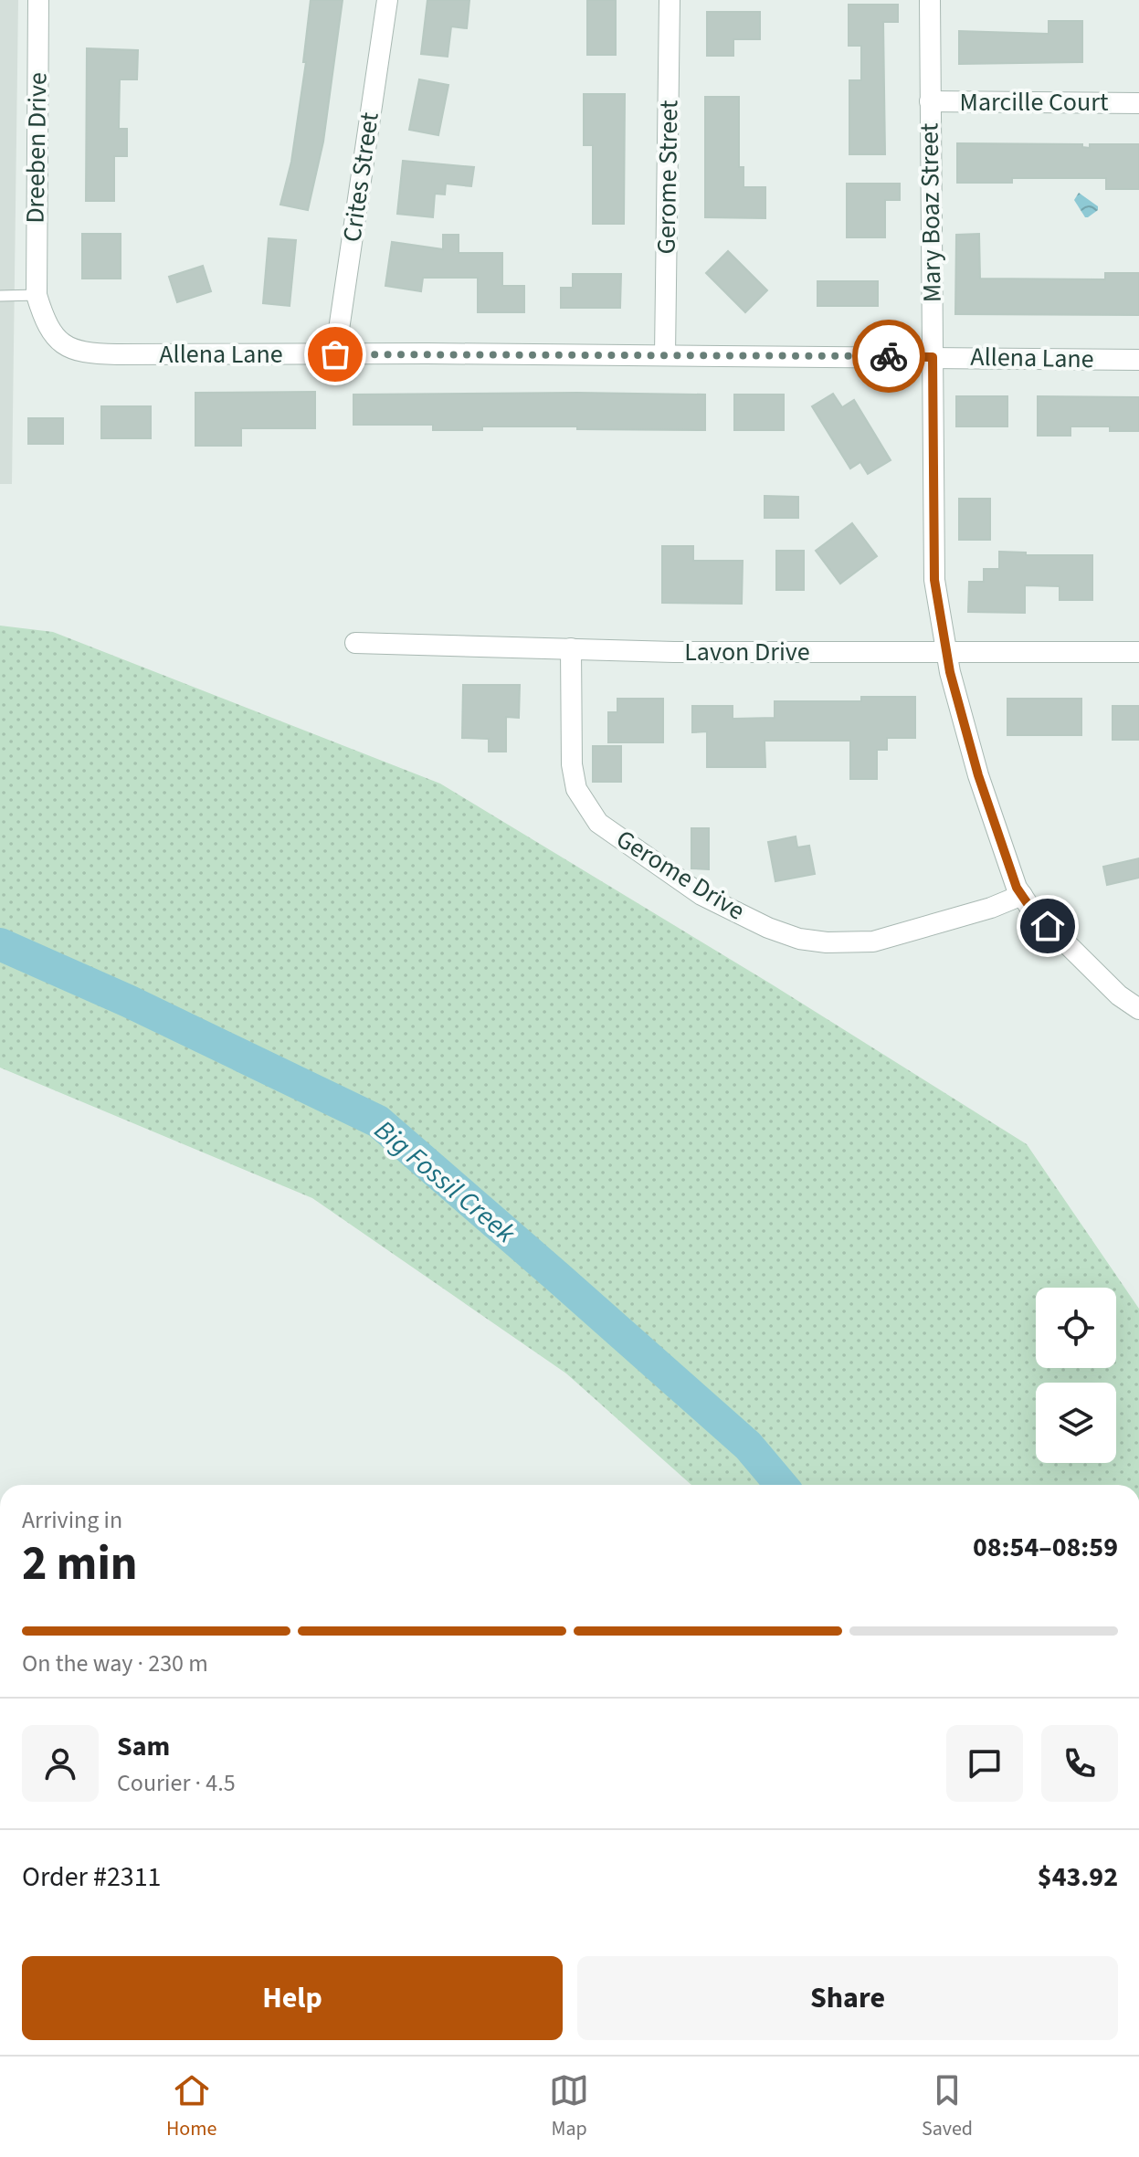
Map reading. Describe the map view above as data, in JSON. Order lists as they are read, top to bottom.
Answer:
{
  "streets": {
    "street": [
      "Marcille Court",
      "Dreeben Drive",
      "Crites Street",
      "Gerome Street",
      "Mary Boaz Street",
      "Allena Lane",
      "Lavon Drive",
      "Gerome Drive"
    ]
  },
  "crossings": [
    ["Marcille Court", "Mary Boaz Street"],
    ["Dreeben Drive", "Allena Lane"],
    ["Crites Street", "Allena Lane"],
    ["Gerome Street", "Allena Lane"],
    ["Mary Boaz Street", "Allena Lane"],
    ["Mary Boaz Street", "Lavon Drive"],
    ["Mary Boaz Street", "Gerome Drive"],
    ["Lavon Drive", "Gerome Drive"]
  ],
  "water": ["Big Fossil Creek"],
  "page": {
    "heading": ["2 min", "Arriving in", "08:54–08:59"],
    "panel": [
      "Sam",
      "Courier · 4.5",
      "Order #2311",
      "$43.92"
    ],
    "bar": "On the way · 230 m",
    "buttons": ["Help", "Share"],
    "tabs": ["Home", "Map", "Saved"]
  }
}
